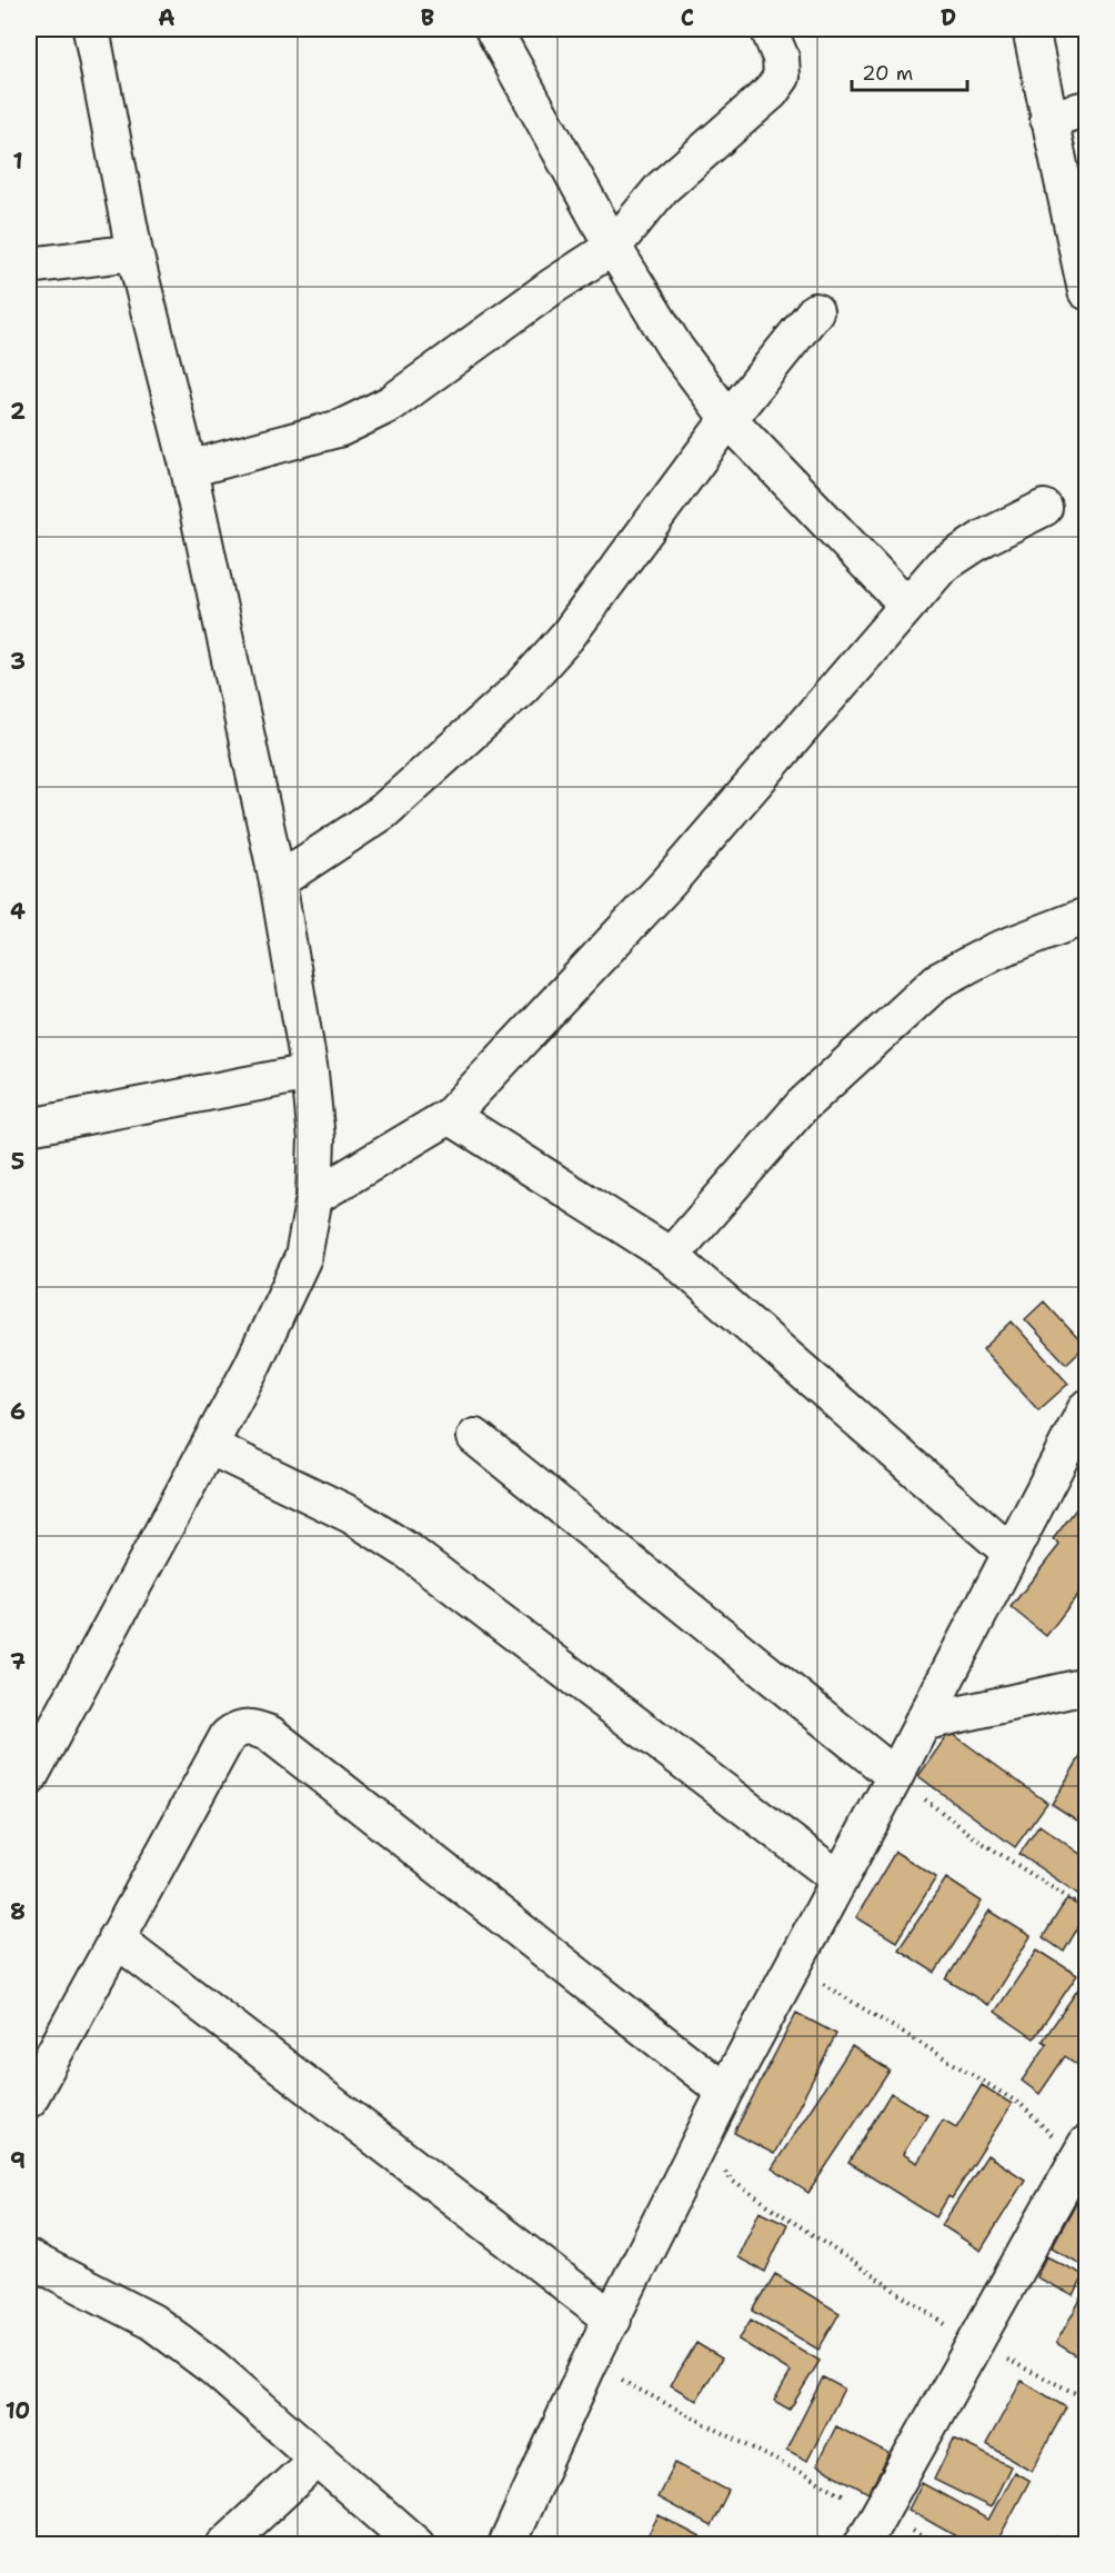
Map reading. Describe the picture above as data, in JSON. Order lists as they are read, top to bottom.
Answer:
{
  "scale_bar": "20 m",
  "grid": {
    "columns": [
      "A",
      "B",
      "C",
      "D"
    ],
    "rows": [
      "1",
      "2",
      "3",
      "4",
      "5",
      "6",
      "7",
      "8",
      "9",
      "10"
    ]
  }
}
